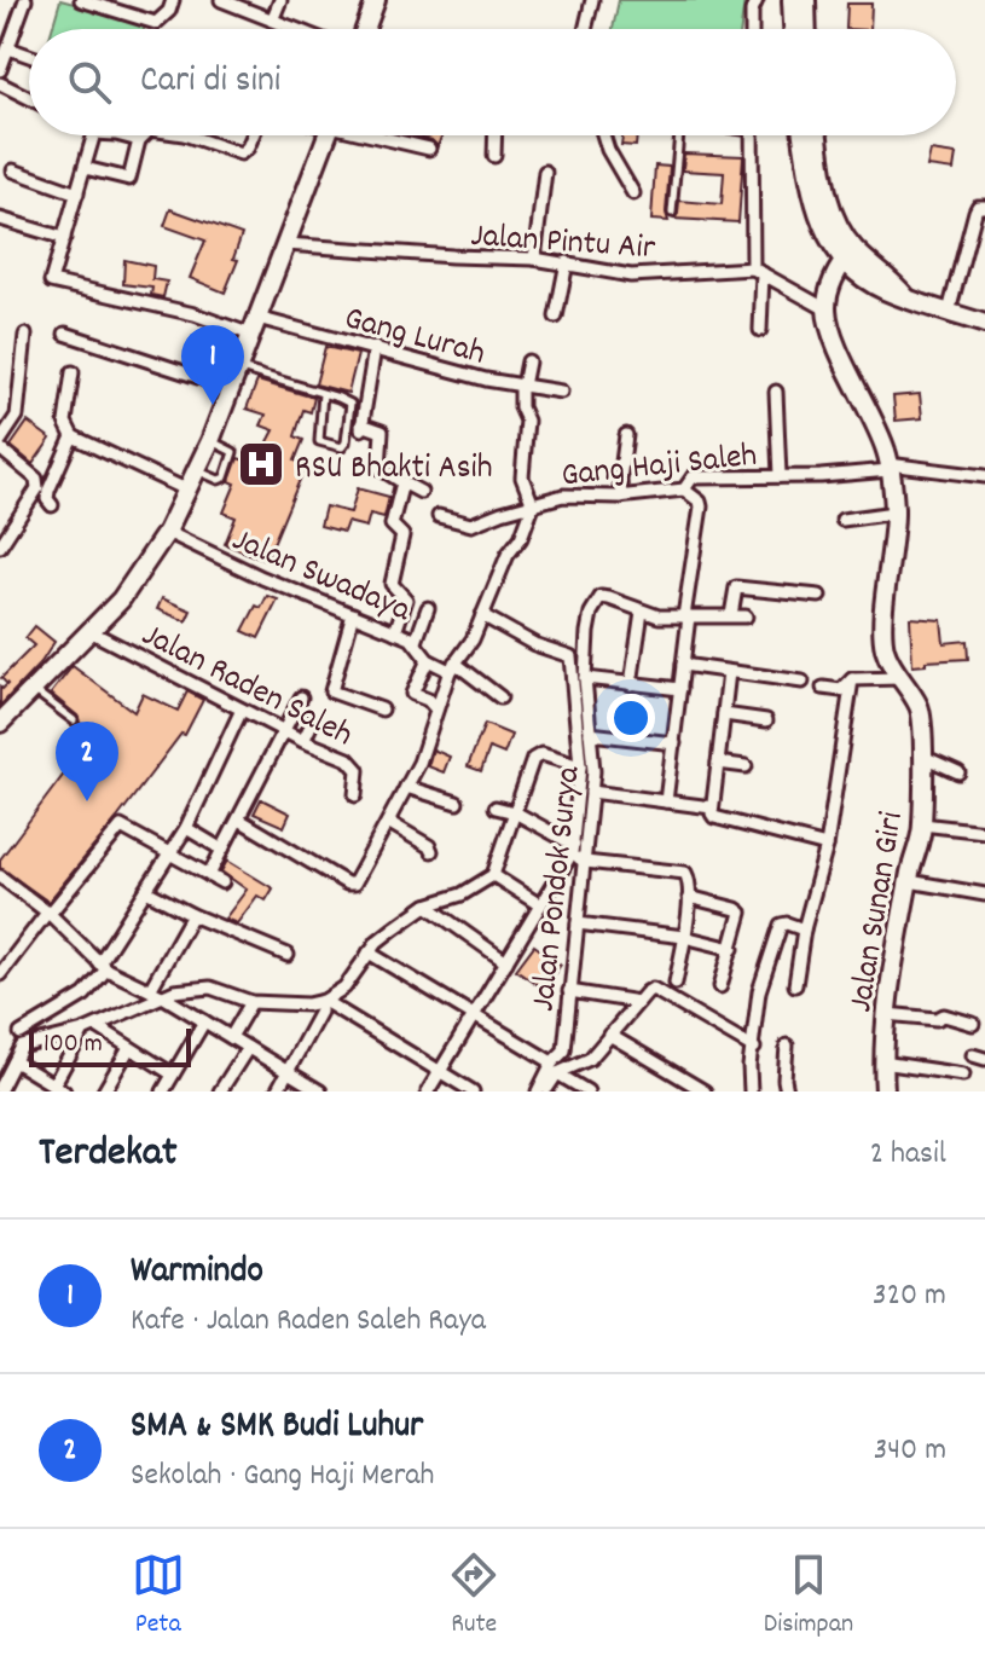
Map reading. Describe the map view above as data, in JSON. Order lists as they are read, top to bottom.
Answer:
{
  "streets": {
    "main road": ["Jalan Sunan Giri"],
    "street": [
      "Jalan Pintu Air",
      "Gang Lurah",
      "Gang Haji Saleh",
      "Jalan Swadaya",
      "Jalan Raden Saleh",
      "Jalan Pondok Surya"
    ]
  },
  "crossings": [
    ["Gang Haji Saleh", "Jalan Sunan Giri"]
  ],
  "places": {
    "hospital": ["RSU Bhakti Asih"]
  },
  "scale_bar": "100 m",
  "page": {
    "search": "Cari di sini",
    "pins": ["1", "2"],
    "scale": "100 m",
    "heading": ["Terdekat", "2 hasil"],
    "list": [
      {
        "mark": "1",
        "name": "Warmindo",
        "note": "Kafe · Jalan Raden Saleh Raya",
        "value": "320 m"
      },
      {
        "mark": "2",
        "name": "SMA & SMK Budi Luhur",
        "note": "Sekolah · Gang Haji Merah",
        "value": "340 m"
      }
    ],
    "nav": ["Peta", "Rute", "Disimpan"]
  }
}
